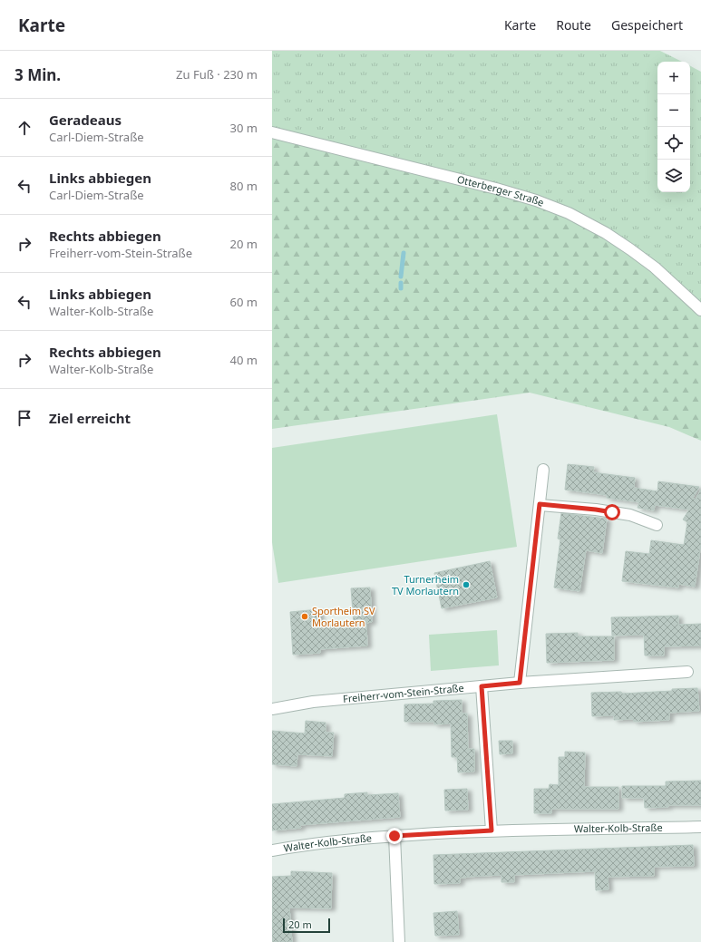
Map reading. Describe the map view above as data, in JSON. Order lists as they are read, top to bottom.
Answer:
{
  "streets": {
    "street": ["Otterberger Straße", "Freiherr-vom-Stein-Straße", "Walter-Kolb-Straße"]
  },
  "places": ["Turnerheim TV Morlautern", "Sportheim SV Morlautern"],
  "scale_bar": "20 m",
  "page": {
    "header": "Karte",
    "nav": ["Karte", "Route", "Gespeichert"],
    "heading": ["3 Min.", "Zu Fuß · 230 m"],
    "map_buttons": ["+", "−"],
    "list": [
      ["Geradeaus", "Carl-Diem-Straße", "30 m"],
      ["Links abbiegen", "Carl-Diem-Straße", "80 m"],
      ["Rechts abbiegen", "Freiherr-vom-Stein-Straße", "20 m"],
      ["Links abbiegen", "Walter-Kolb-Straße", "60 m"],
      ["Rechts abbiegen", "Walter-Kolb-Straße", "40 m"],
      "Ziel erreicht"
    ],
    "scale": "20 m"
  }
}
